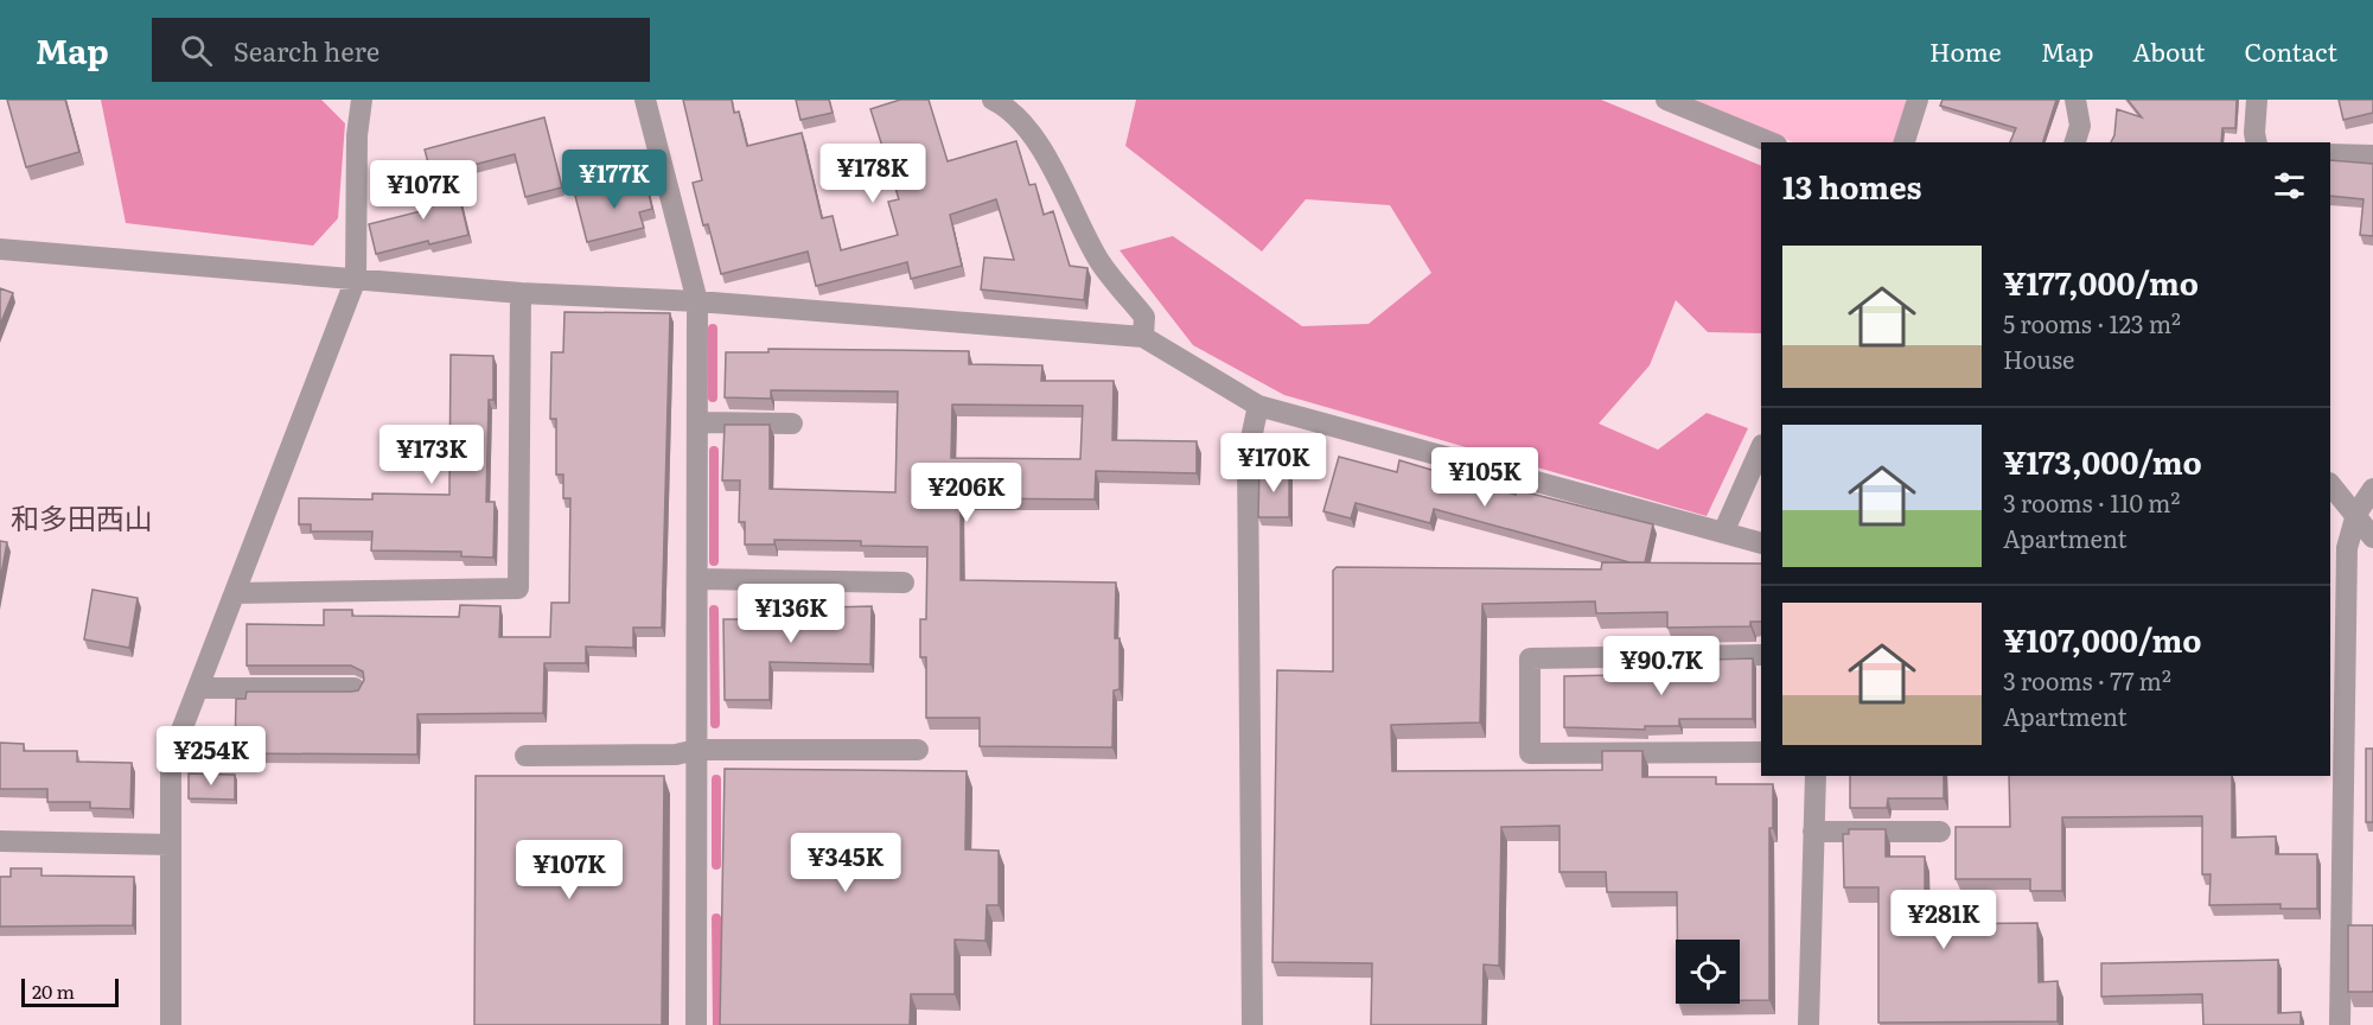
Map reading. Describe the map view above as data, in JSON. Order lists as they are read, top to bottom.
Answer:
{
  "districts": ["和多田西山"],
  "scale_bar": "20 m",
  "page": {
    "header": "Map",
    "search": "Search here",
    "nav": [
      "Home",
      "Map",
      "About",
      "Contact"
    ],
    "heading": "13 homes",
    "price": [
      "¥178K",
      "¥177K",
      "¥107K",
      "¥173K",
      "¥170K",
      "¥105K",
      "¥206K",
      "¥136K",
      "¥90.7K",
      "¥254K",
      "¥345K",
      "¥107K",
      "¥281K"
    ],
    "list": [
      {
        "name": "¥177,000/mo",
        "note": "5 rooms · 123 m² · House"
      },
      {
        "name": "¥173,000/mo",
        "note": "3 rooms · 110 m² · Apartment"
      },
      {
        "name": "¥107,000/mo",
        "note": "3 rooms · 77 m² · Apartment"
      }
    ],
    "scale": "20 m"
  }
}
